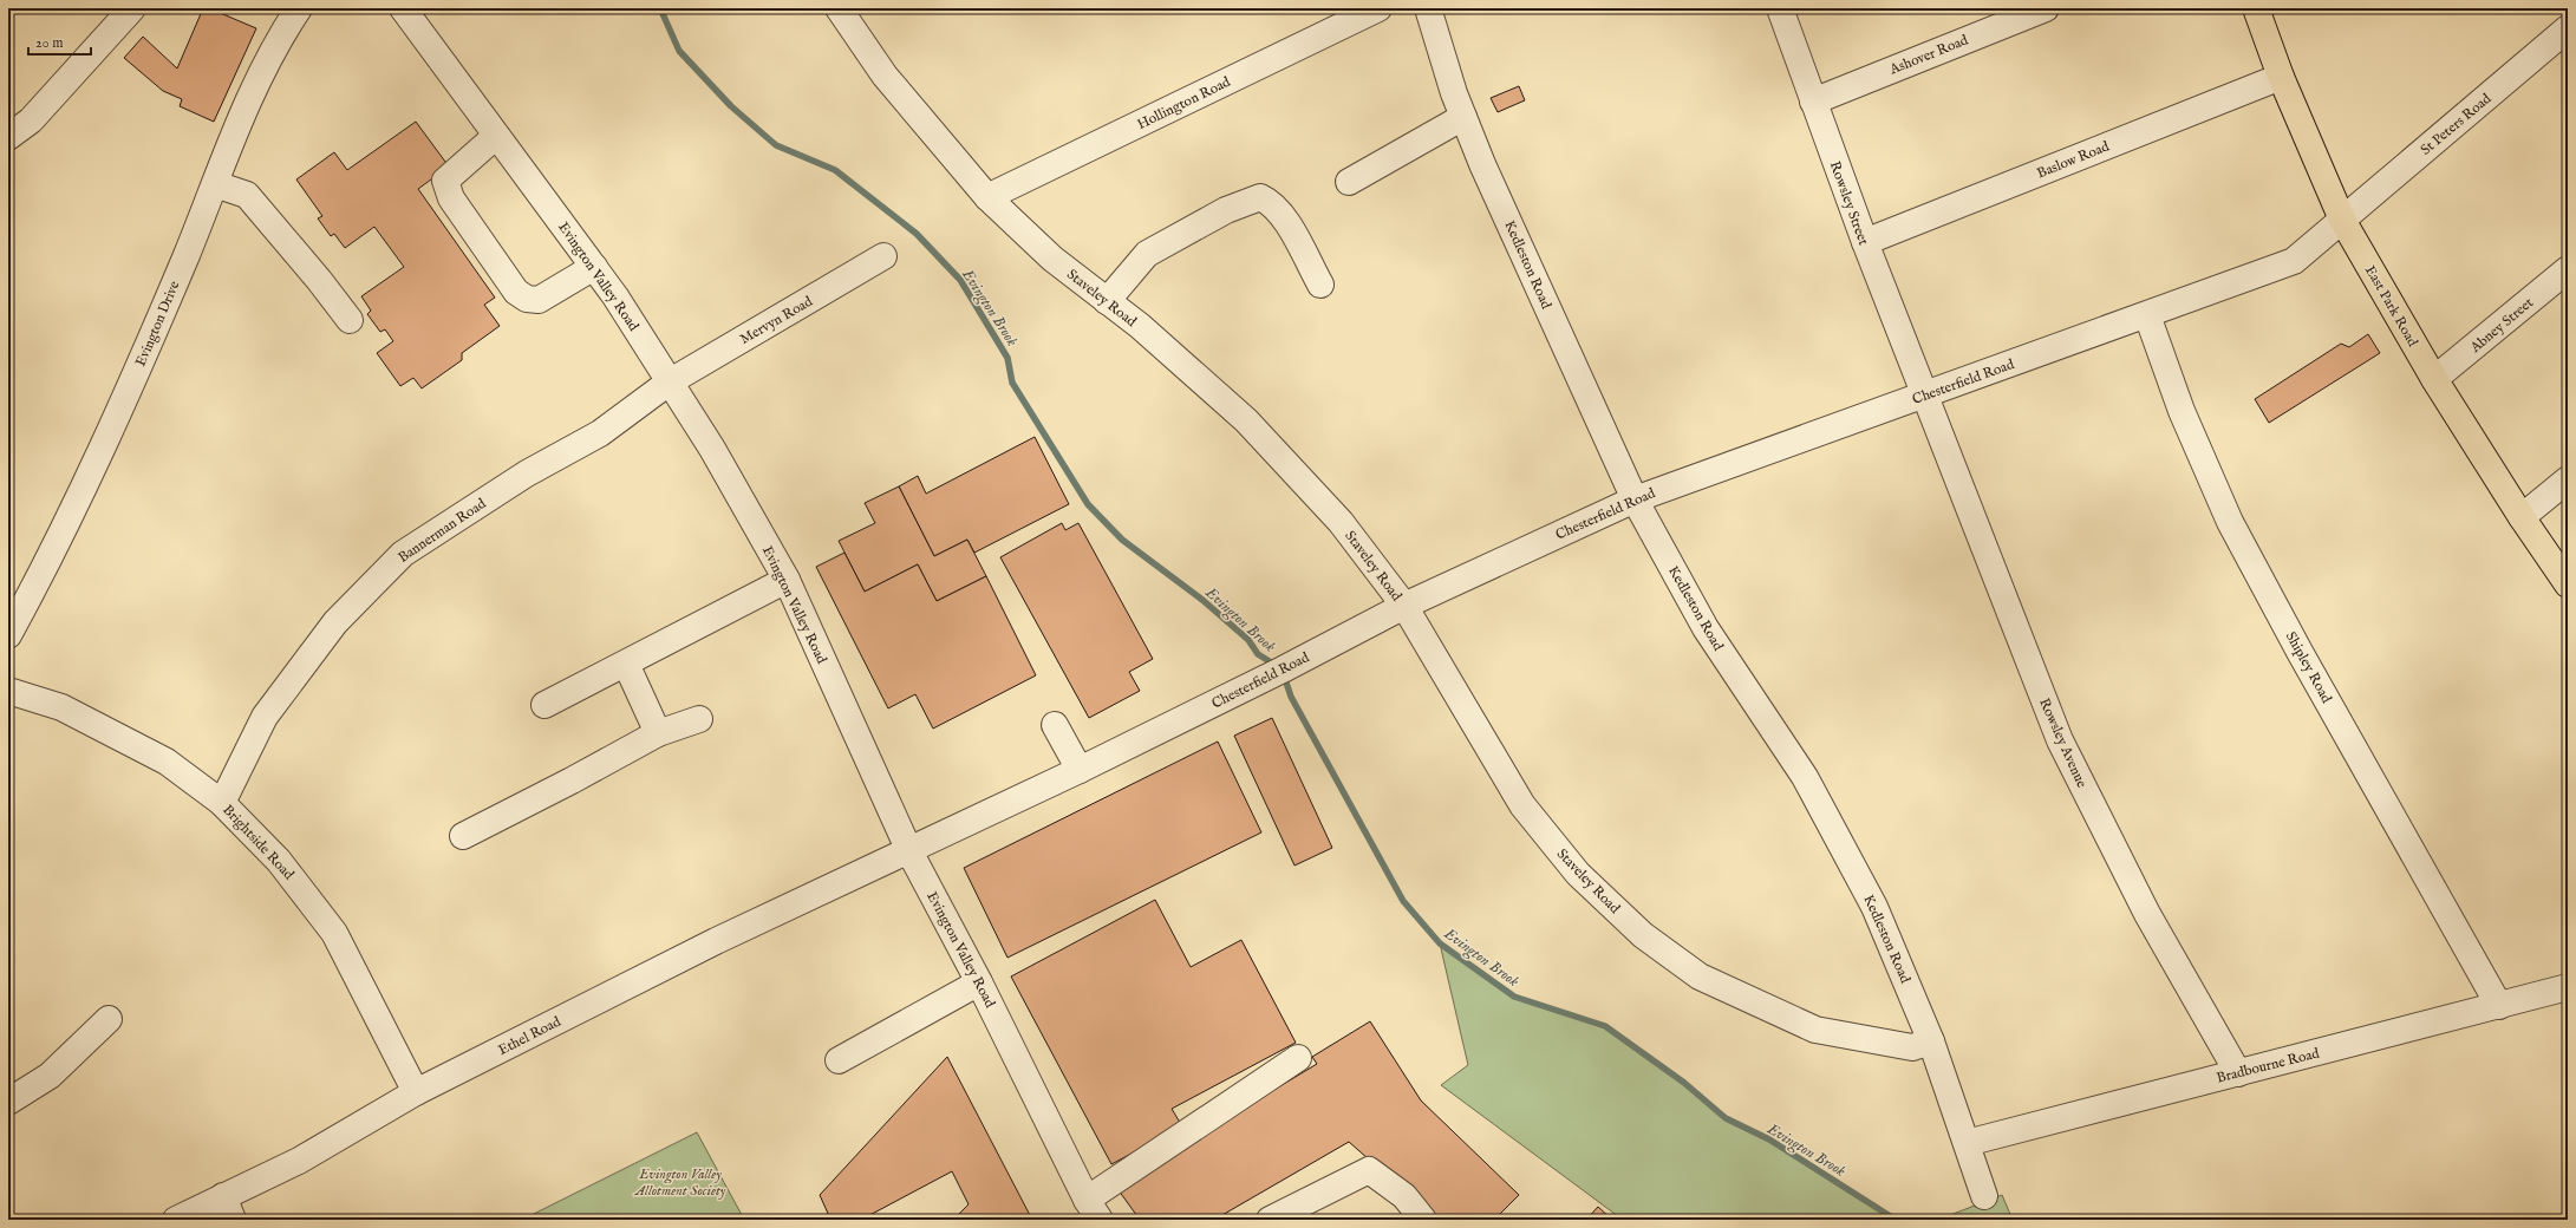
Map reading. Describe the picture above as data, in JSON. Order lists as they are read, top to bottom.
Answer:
{
  "streets": {
    "main road": ["East Park Road"],
    "street": [
      "Ashover Road",
      "Hollington Road",
      "St Peters Road",
      "Baslow Road",
      "Rowsley Street",
      "Kedleston Road",
      "Evington Valley Road",
      "Staveley Road",
      "Mervyn Road",
      "Evington Drive",
      "Abney Street",
      "Chesterfield Road",
      "Bannerman Road",
      "Shipley Road",
      "Rowsley Avenue",
      "Brightside Road",
      "Ethel Road",
      "Bradbourne Road"
    ]
  },
  "crossings": [
    ["Ashover Road", "Rowsley Street"],
    ["Hollington Road", "Staveley Road"],
    ["St Peters Road", "East Park Road"],
    ["St Peters Road", "Chesterfield Road"],
    ["Baslow Road", "Rowsley Street"],
    ["Baslow Road", "East Park Road"],
    ["Rowsley Street", "Chesterfield Road"],
    ["Rowsley Street", "Rowsley Avenue"],
    ["Kedleston Road", "Staveley Road"],
    ["Kedleston Road", "Chesterfield Road"],
    ["Kedleston Road", "Bradbourne Road"],
    ["Evington Valley Road", "Mervyn Road"],
    ["Evington Valley Road", "Chesterfield Road"],
    ["Evington Valley Road", "Bannerman Road"],
    ["Evington Valley Road", "Ethel Road"],
    ["Staveley Road", "Chesterfield Road"],
    ["East Park Road", "Abney Street"],
    ["East Park Road", "Chesterfield Road"],
    ["Mervyn Road", "Bannerman Road"],
    ["Chesterfield Road", "Shipley Road"],
    ["Chesterfield Road", "Rowsley Avenue"],
    ["Chesterfield Road", "Ethel Road"],
    ["Bannerman Road", "Brightside Road"],
    ["Shipley Road", "Bradbourne Road"],
    ["Rowsley Avenue", "Bradbourne Road"],
    ["Brightside Road", "Ethel Road"]
  ],
  "water": ["Evington Brook"],
  "parks": ["Evington Valley Allotment Society"],
  "scale_bar": "20 m"
}
